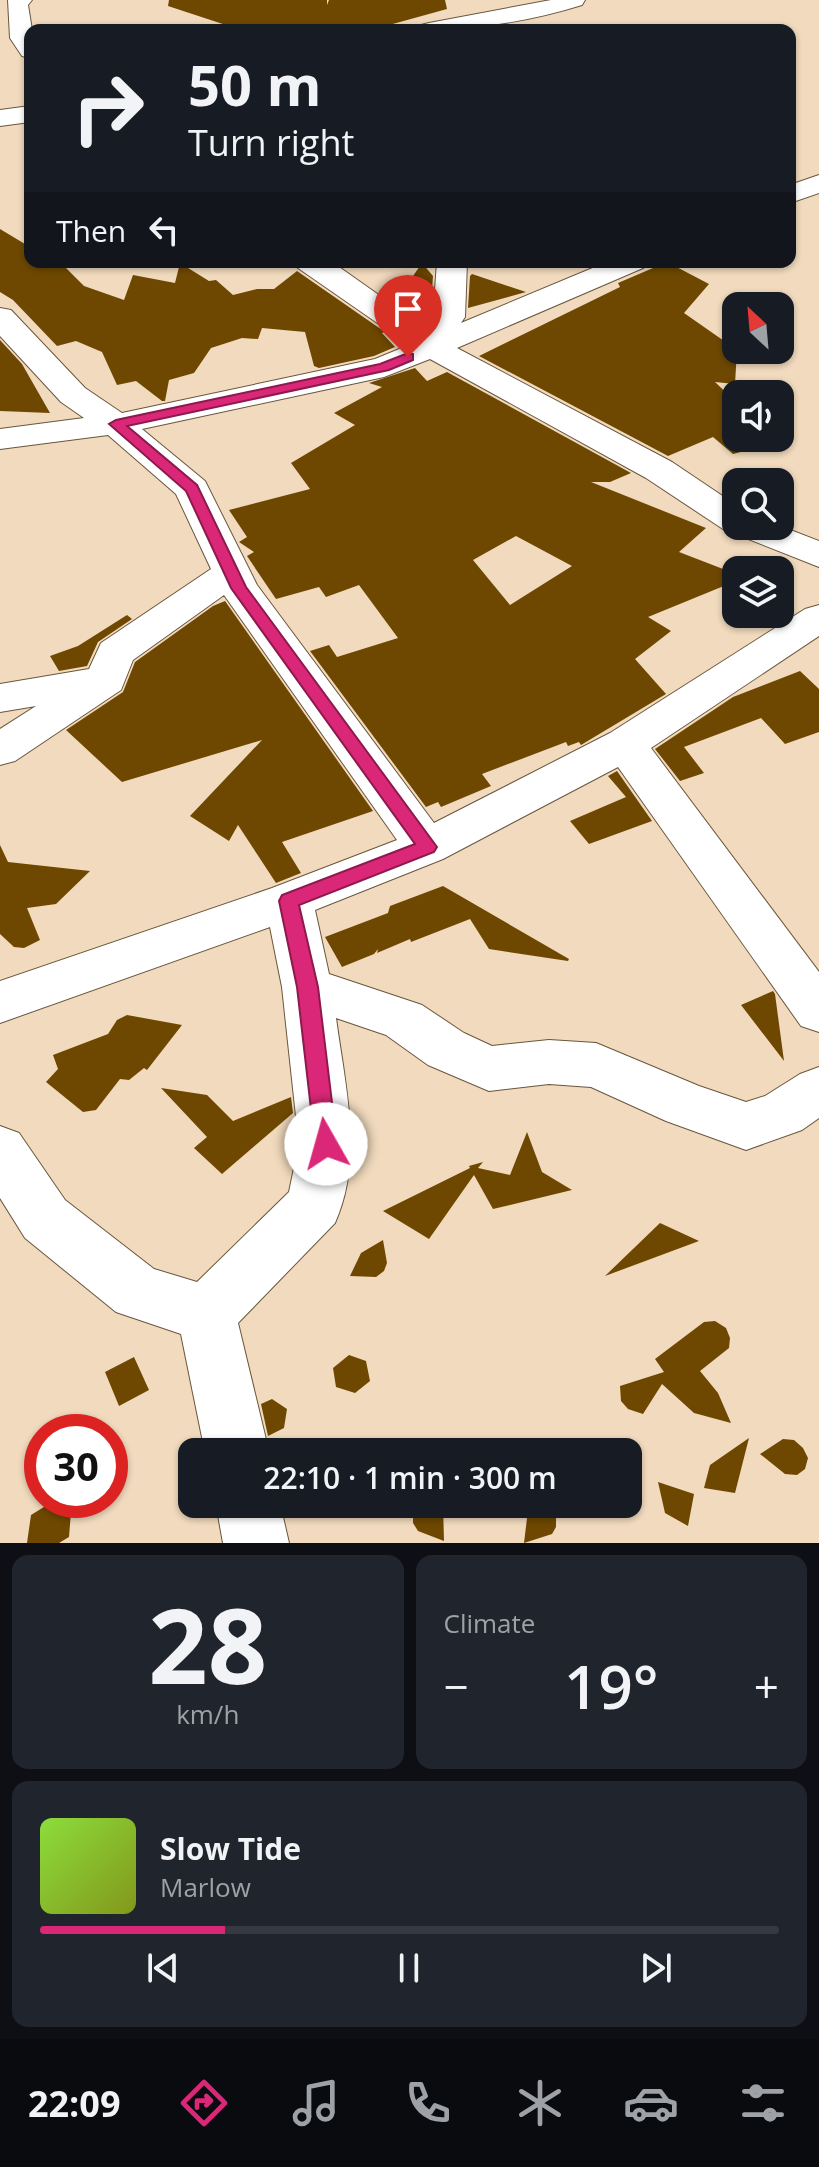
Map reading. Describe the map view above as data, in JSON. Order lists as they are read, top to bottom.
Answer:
{
  "north": "top left",
  "page": {
    "turn": ["50 m", "Turn right"],
    "then": "Then",
    "limit": "30",
    "trip": "22:10 · 1 min · 300 m",
    "tile": [
      ["28", "km/h"],
      "Climate"
    ],
    "heat": ["−", "19°", "+"],
    "song": ["Slow Tide", "Marlow"],
    "tabs": "22:09"
  }
}
